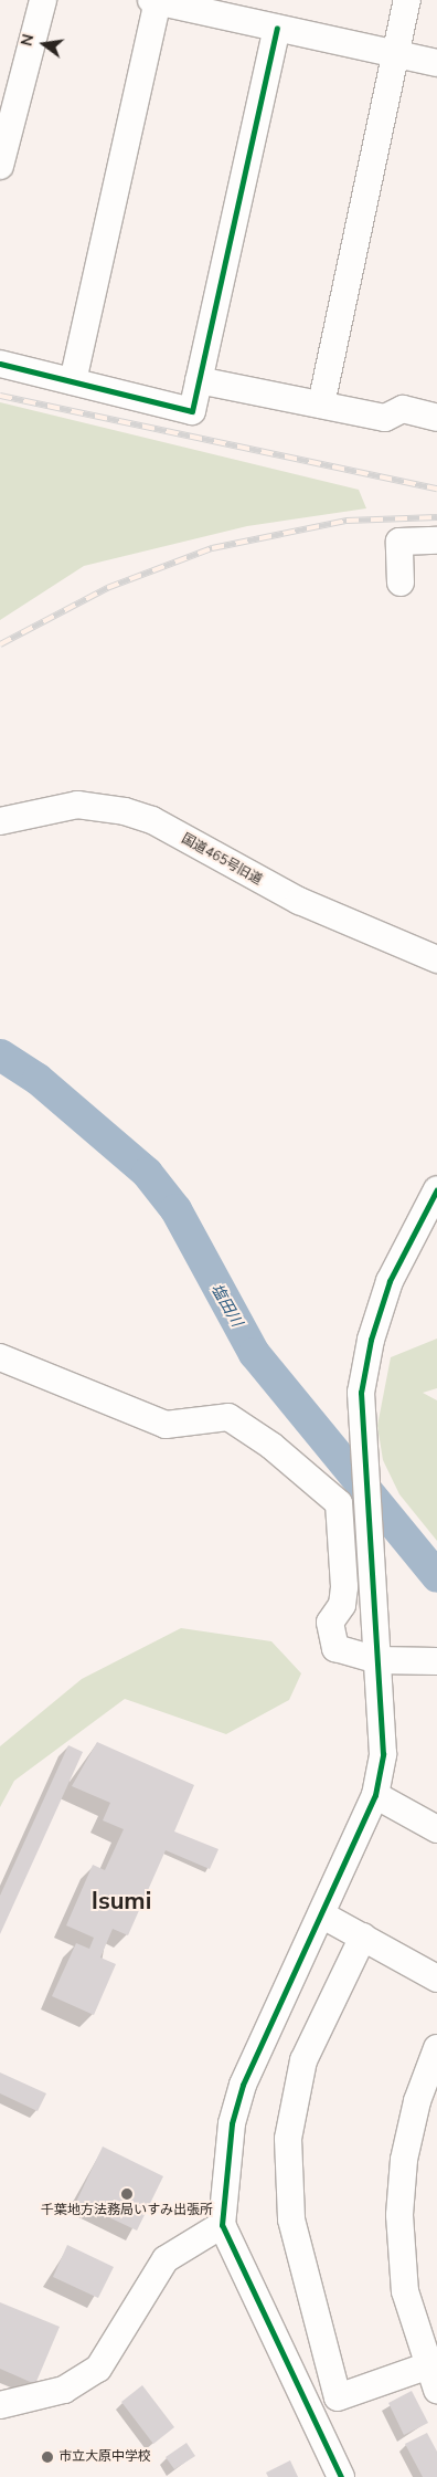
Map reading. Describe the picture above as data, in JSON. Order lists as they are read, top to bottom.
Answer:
{
  "streets": {
    "street": ["国道465号旧道"]
  },
  "districts": ["Isumi"],
  "water": ["塩田川"],
  "places": ["千葉地方法務局いすみ出張所", "市立大原中学校"],
  "north": "left"
}
